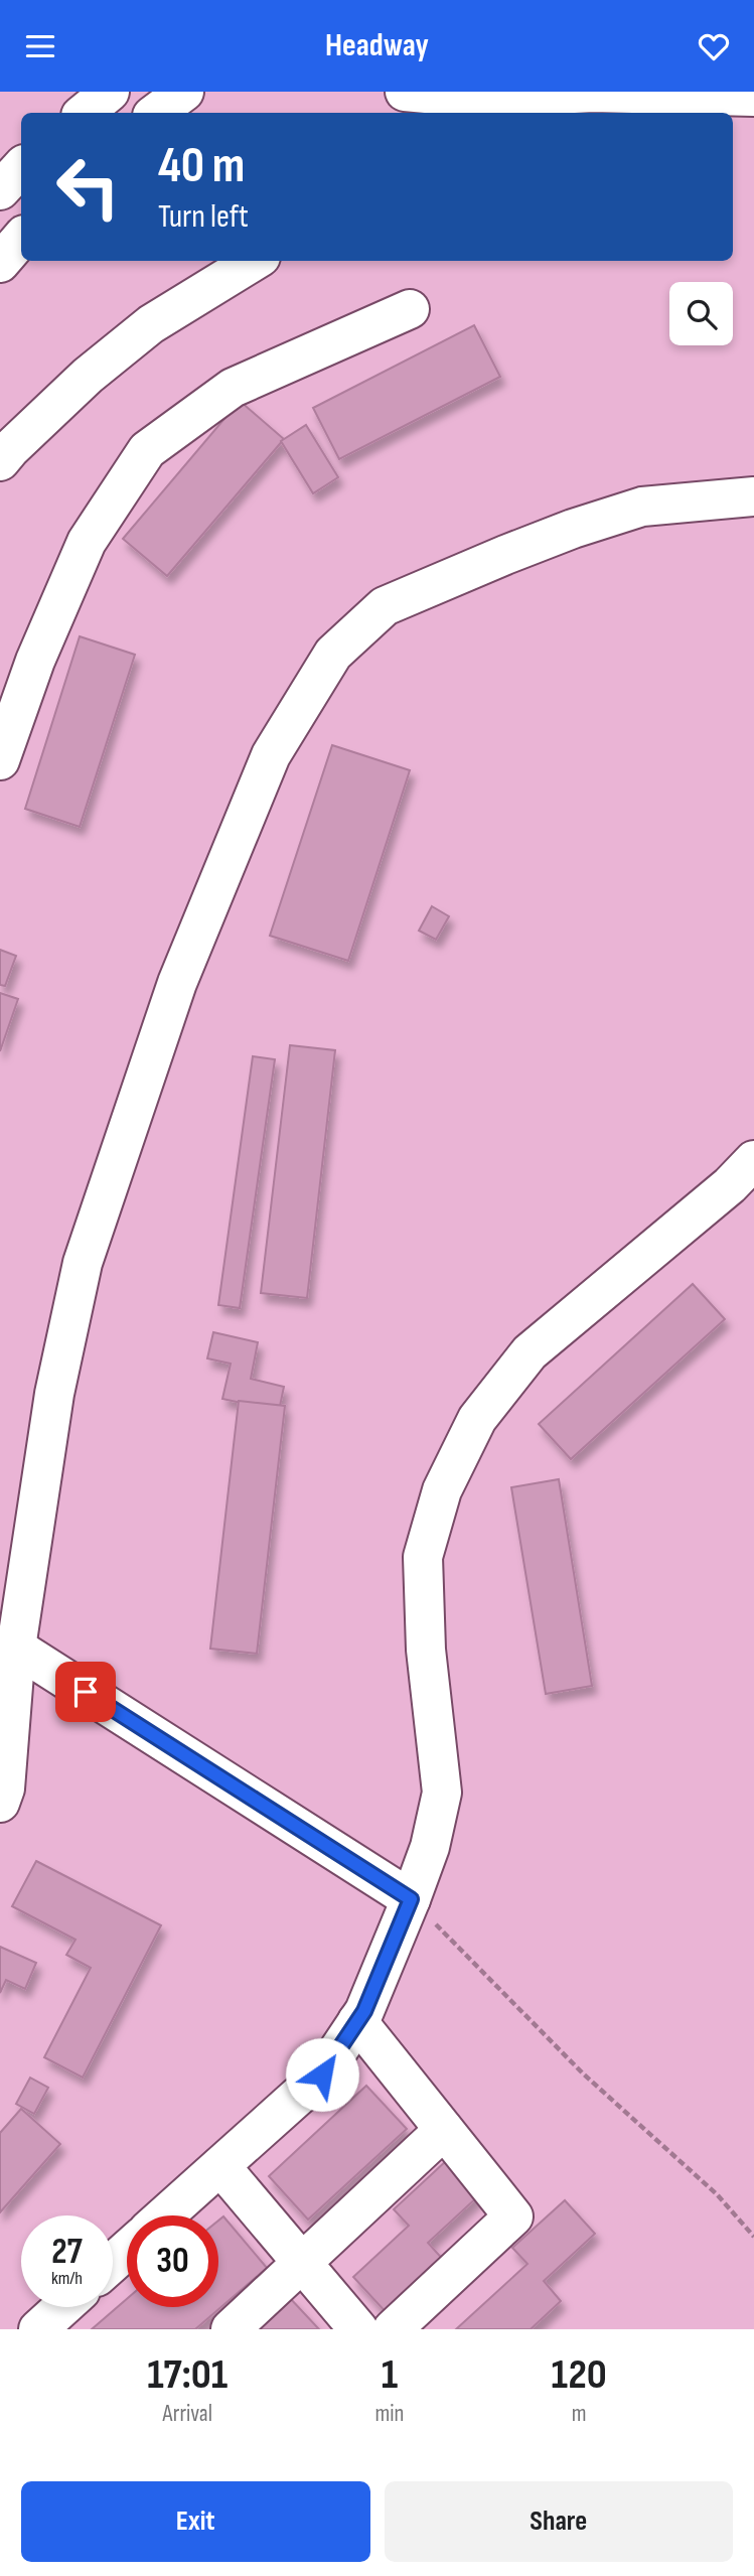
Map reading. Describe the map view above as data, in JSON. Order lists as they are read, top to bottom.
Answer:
{
  "page": {
    "header": "Headway",
    "turn": ["40 m", "Turn left"],
    "speed": "27 km/h",
    "limit": "30",
    "eta": [
      "17:01",
      "Arrival",
      "1",
      "min",
      "120",
      "m"
    ],
    "buttons": ["Exit", "Share"]
  }
}
